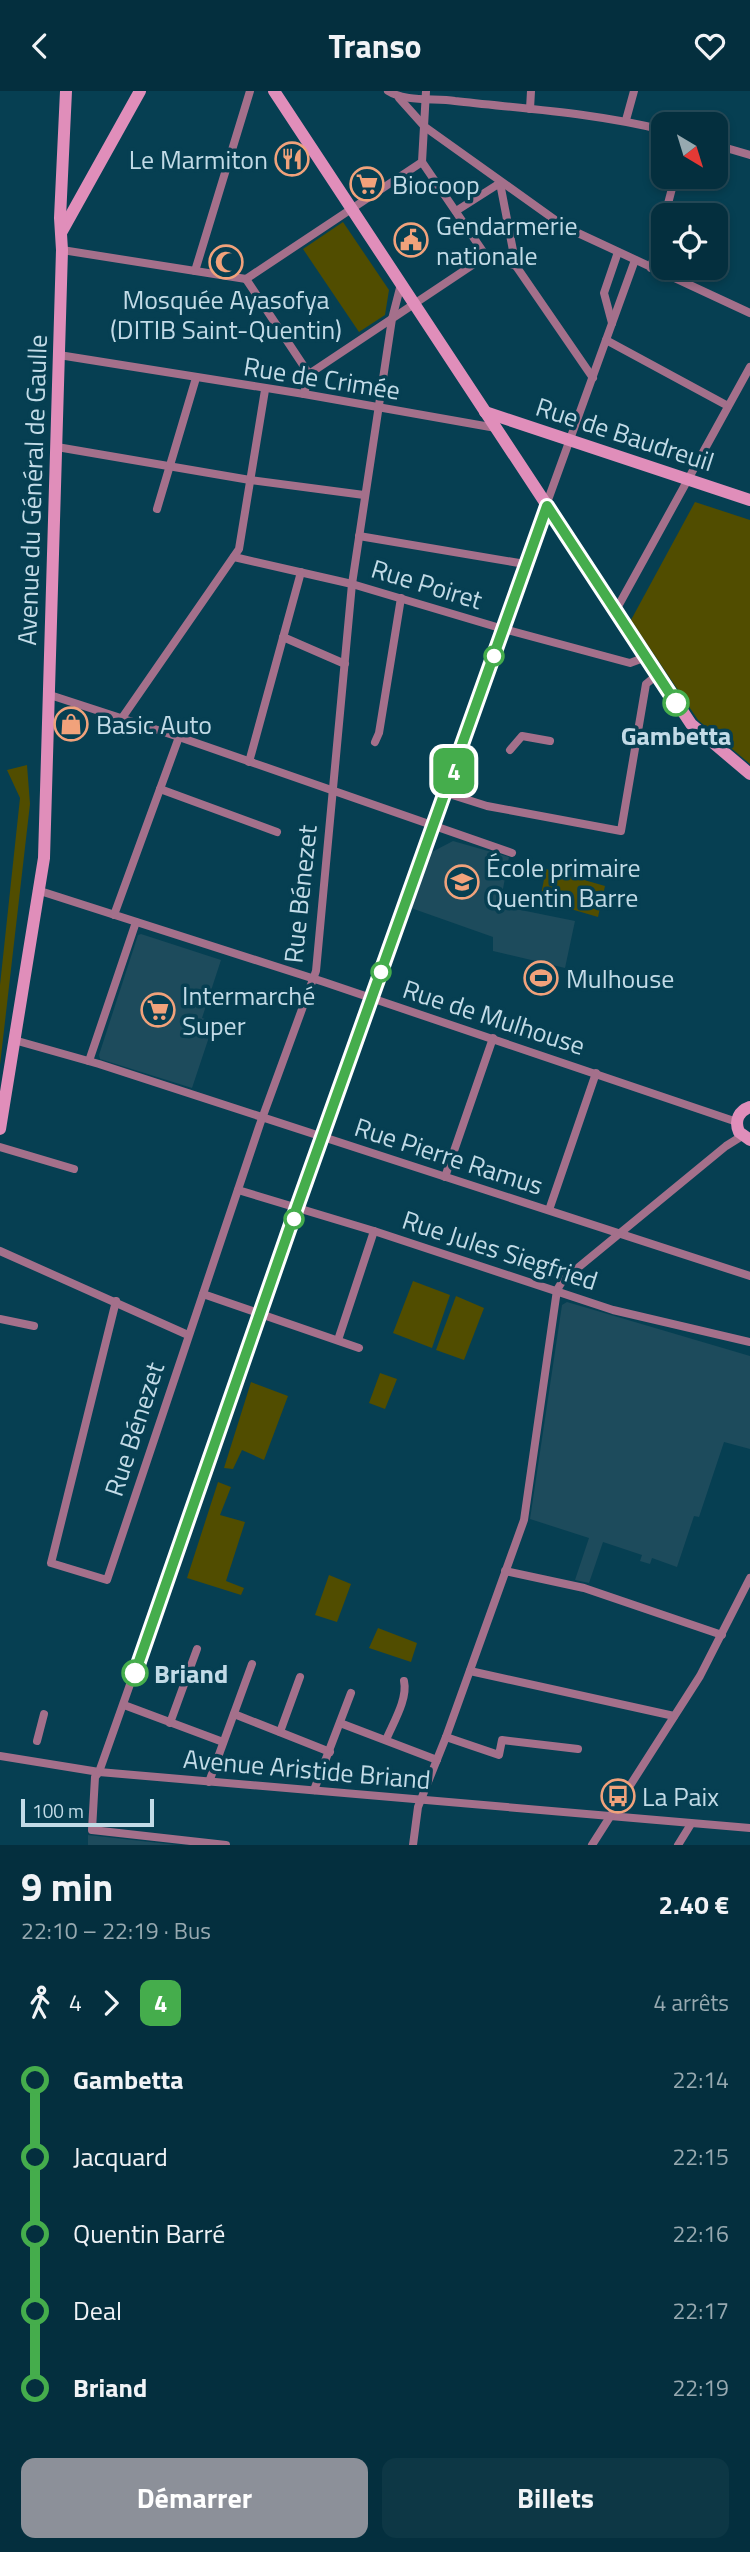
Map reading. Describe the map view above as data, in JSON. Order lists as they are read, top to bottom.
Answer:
{
  "streets": {
    "street": [
      "Rue de Crimée",
      "Rue de Baudreuil",
      "Avenue du Général de Gaulle",
      "Rue Poiret",
      "Rue Bénezet",
      "Rue de Mulhouse",
      "Rue Pierre Ramus",
      "Rue Jules Siegfried",
      "Avenue Aristide Briand"
    ]
  },
  "crossings": [
    ["Rue de Crimée", "Avenue du Général de Gaulle"],
    ["Rue de Crimée", "Rue Bénezet"],
    ["Avenue du Général de Gaulle", "Rue de Mulhouse"],
    ["Avenue du Général de Gaulle", "Rue Pierre Ramus"],
    ["Rue Poiret", "Rue Bénezet"],
    ["Rue Bénezet", "Rue de Mulhouse"],
    ["Rue Bénezet", "Rue Pierre Ramus"],
    ["Rue Bénezet", "Rue Jules Siegfried"]
  ],
  "places": {
    "restaurant": ["Le Marmiton"],
    "supermarket": ["Biocoop", "Intermarché Super"],
    "public building": ["Gendarmerie nationale"],
    "mosque": ["Mosquée Ayasofya (DITIB Saint-Quentin)"],
    "other": ["Gambetta", "Briand"],
    "shop": ["Basic Auto"],
    "school or university": ["École primaire Quentin Barre"],
    "sports": ["Mulhouse"],
    "bus stop": ["La Paix"]
  },
  "lines": ["bus line 4"],
  "scale_bar": "100 m",
  "north": "bottom right",
  "page": {
    "header": "Transo",
    "on_map": "4",
    "scale": "100 m",
    "heading": ["9 min", "22:10 – 22:19 · Bus", "2.40 €"],
    "legs": ["4", "4", "4 arrêts"],
    "list": [
      {
        "name": "Gambetta",
        "value": "22:14"
      },
      {
        "name": "Jacquard",
        "value": "22:15"
      },
      {
        "name": "Quentin Barré",
        "value": "22:16"
      },
      {
        "name": "Deal",
        "value": "22:17"
      },
      {
        "name": "Briand",
        "value": "22:19"
      }
    ],
    "buttons": ["Démarrer", "Billets"]
  }
}
